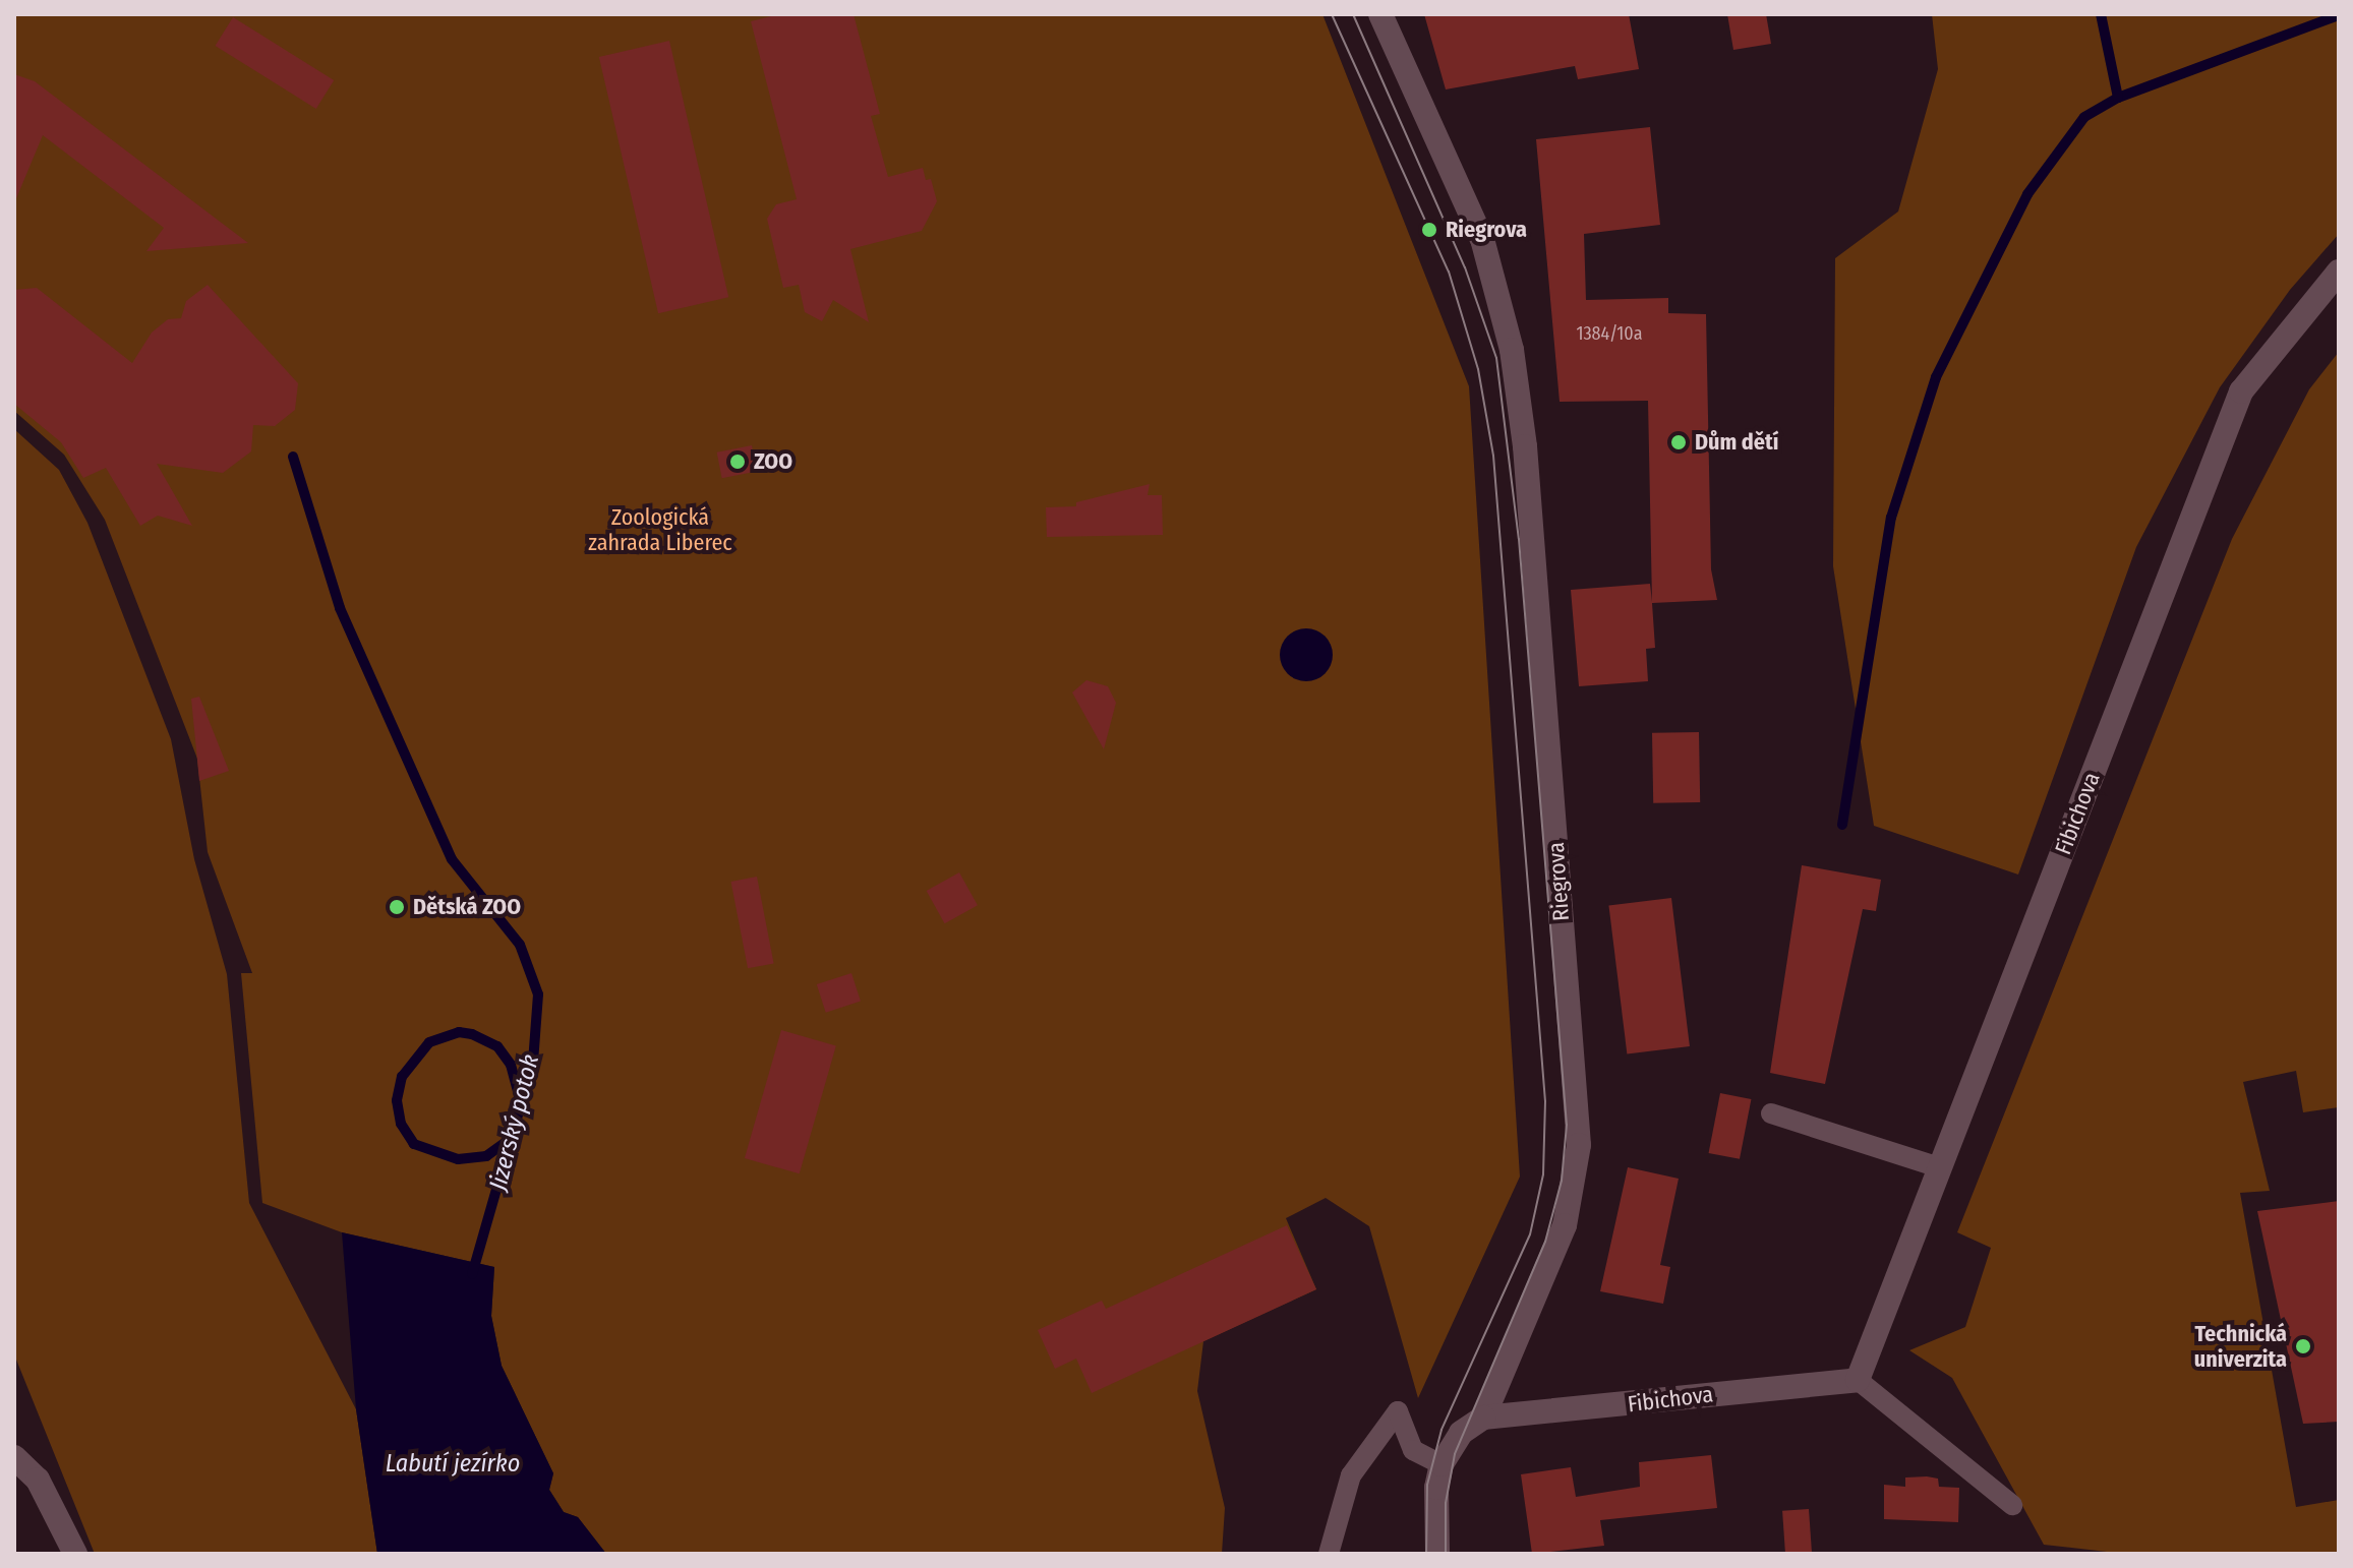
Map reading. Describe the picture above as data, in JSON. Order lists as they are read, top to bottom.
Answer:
{
  "streets": {
    "street": ["Fibichova", "Riegrova"]
  },
  "crossings": [
    ["Fibichova", "Riegrova"]
  ],
  "water": ["Jizerský potok", "Labutí jezírko"],
  "parks": ["Zoologická zahrada Liberec"],
  "places": [
    "Riegrova",
    "Dům dětí",
    "ZOO",
    "Dětská ZOO",
    "Technická univerzita"
  ],
  "house_numbers": ["1384/10a"]
}
